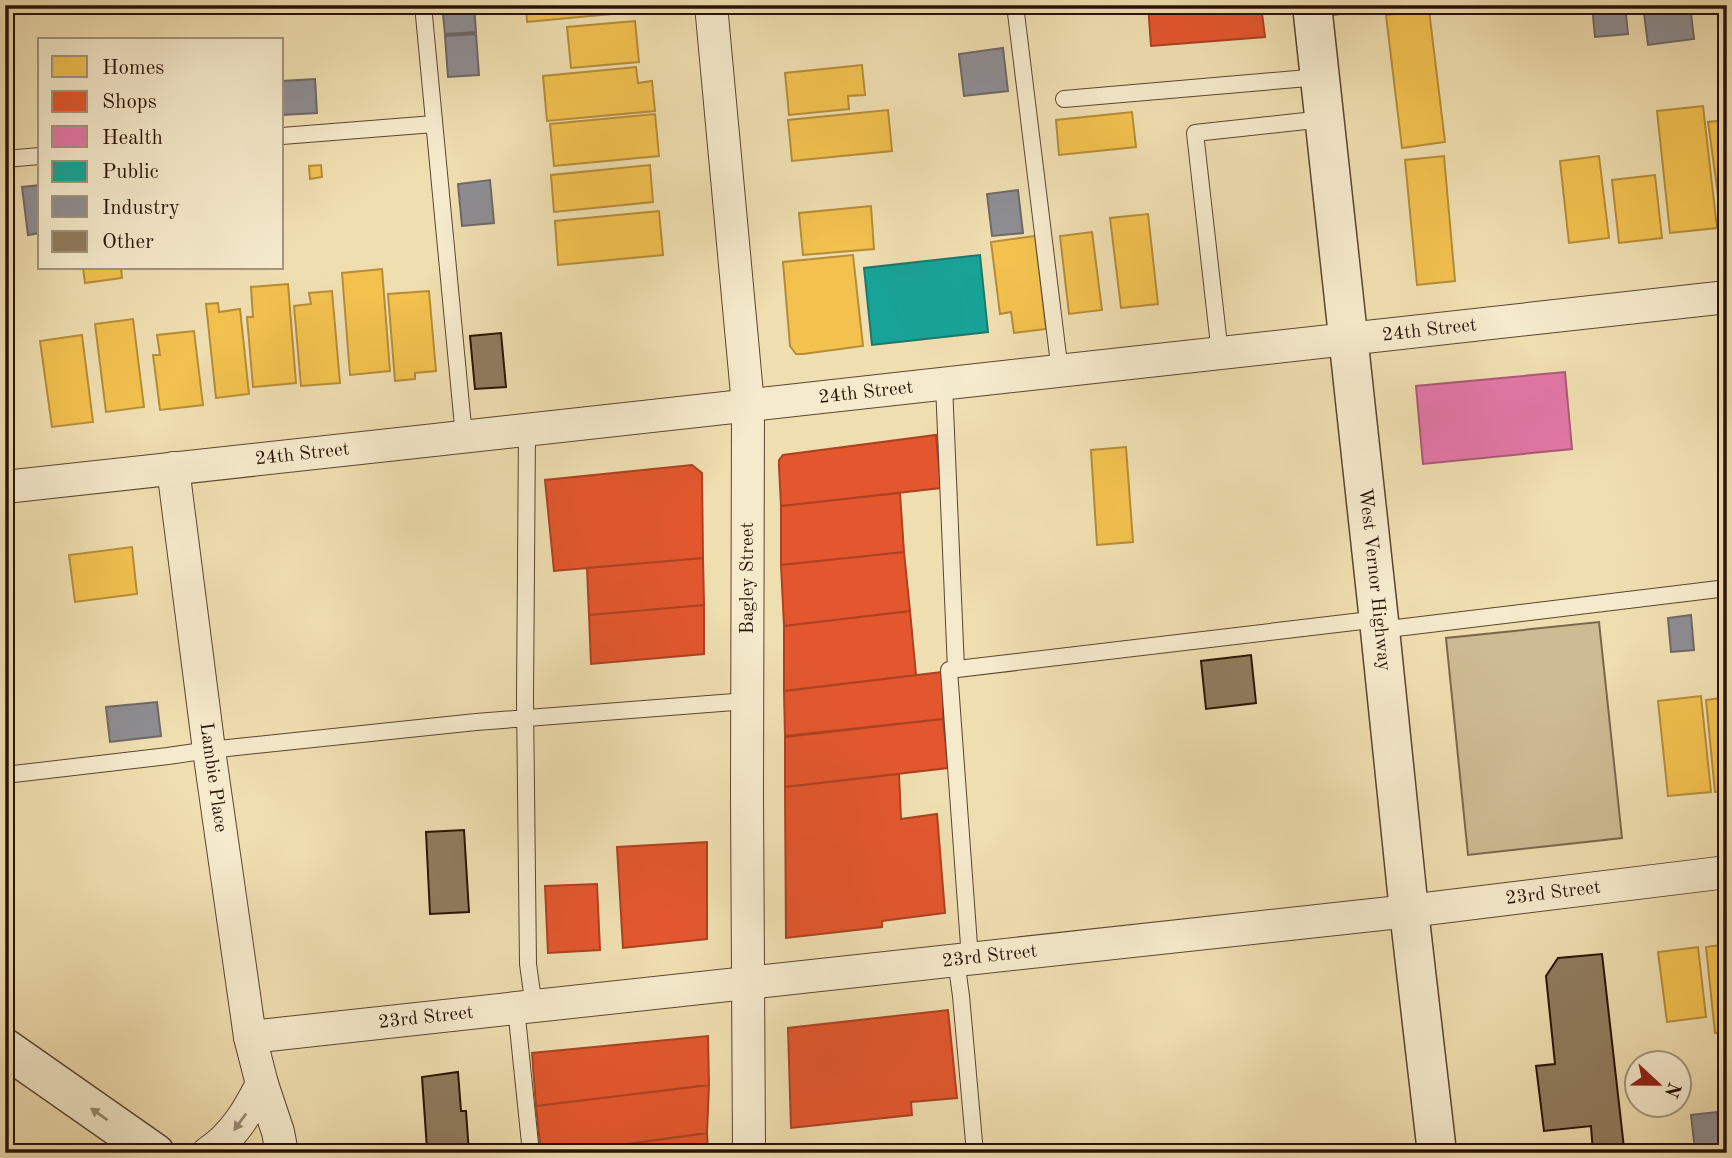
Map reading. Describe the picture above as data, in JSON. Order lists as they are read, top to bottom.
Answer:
{
  "streets": {
    "street": [
      "24th Street",
      "Bagley Street",
      "West Vernor Highway",
      "Lambie Place",
      "23rd Street"
    ]
  },
  "crossings": [
    ["24th Street", "Bagley Street"],
    ["24th Street", "West Vernor Highway"],
    ["24th Street", "Lambie Place"],
    ["Bagley Street", "23rd Street"],
    ["West Vernor Highway", "23rd Street"],
    ["Lambie Place", "23rd Street"]
  ],
  "legend": [
    "Homes",
    "Shops",
    "Health",
    "Public",
    "Industry",
    "Other"
  ],
  "north": "right"
}
